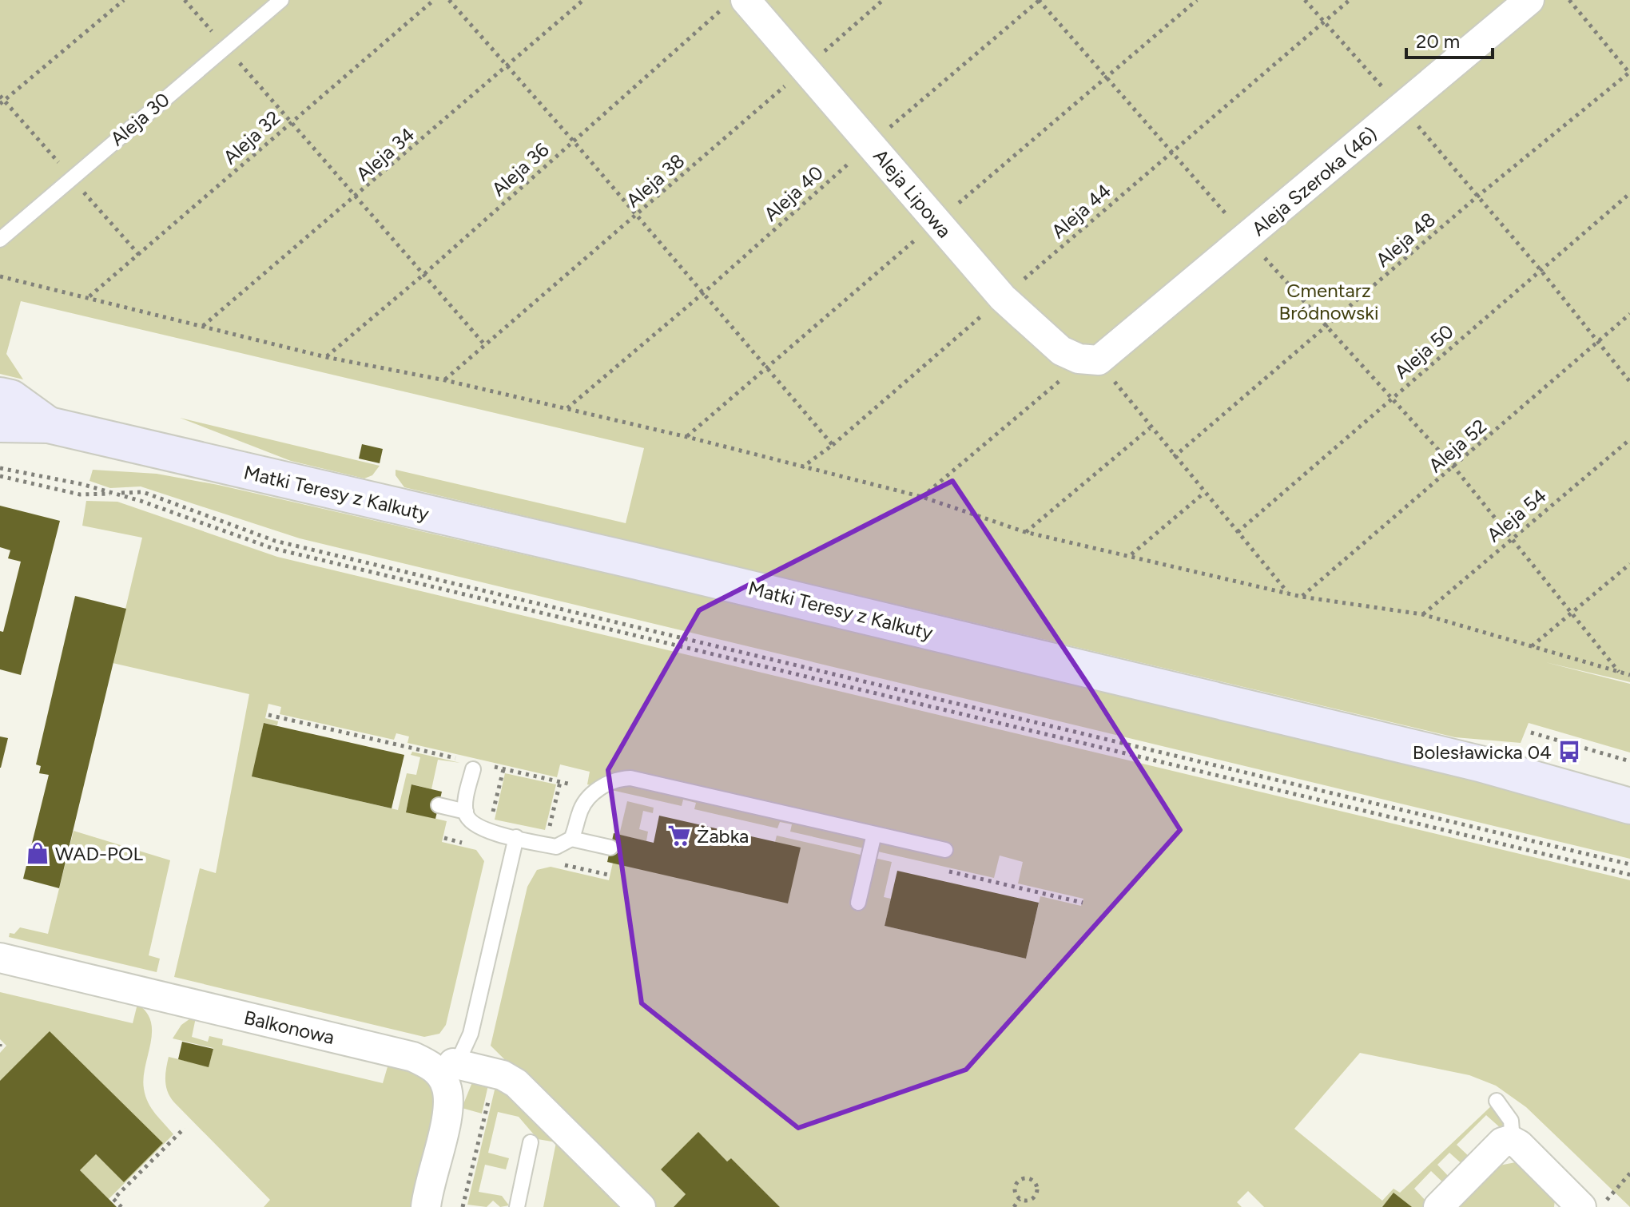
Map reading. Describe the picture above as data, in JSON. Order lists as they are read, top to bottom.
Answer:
{
  "streets": {
    "street": [
      "Aleja Szeroka (46)",
      "Aleja Lipowa",
      "Matki Teresy z Kalkuty",
      "Balkonowa"
    ],
    "lane": ["Aleja 30"],
    "path": [
      "Aleja 32",
      "Aleja 34",
      "Aleja 36",
      "Aleja 38",
      "Aleja 40",
      "Aleja 44",
      "Aleja 48",
      "Aleja 50",
      "Aleja 52",
      "Aleja 54"
    ]
  },
  "crossings": [
    ["Aleja 36", "Aleja Lipowa"],
    ["Aleja 38", "Aleja Lipowa"],
    ["Aleja Szeroka (46)", "Aleja Lipowa"],
    ["Aleja 40", "Aleja Lipowa"],
    ["Aleja Lipowa", "Aleja 44"]
  ],
  "parks": ["Cmentarz Bródnowski"],
  "places": {
    "bus stop": ["Bolesławicka 04"],
    "supermarket": ["Żabka"],
    "shop": ["WAD-POL"]
  },
  "scale_bar": "20 m"
}
